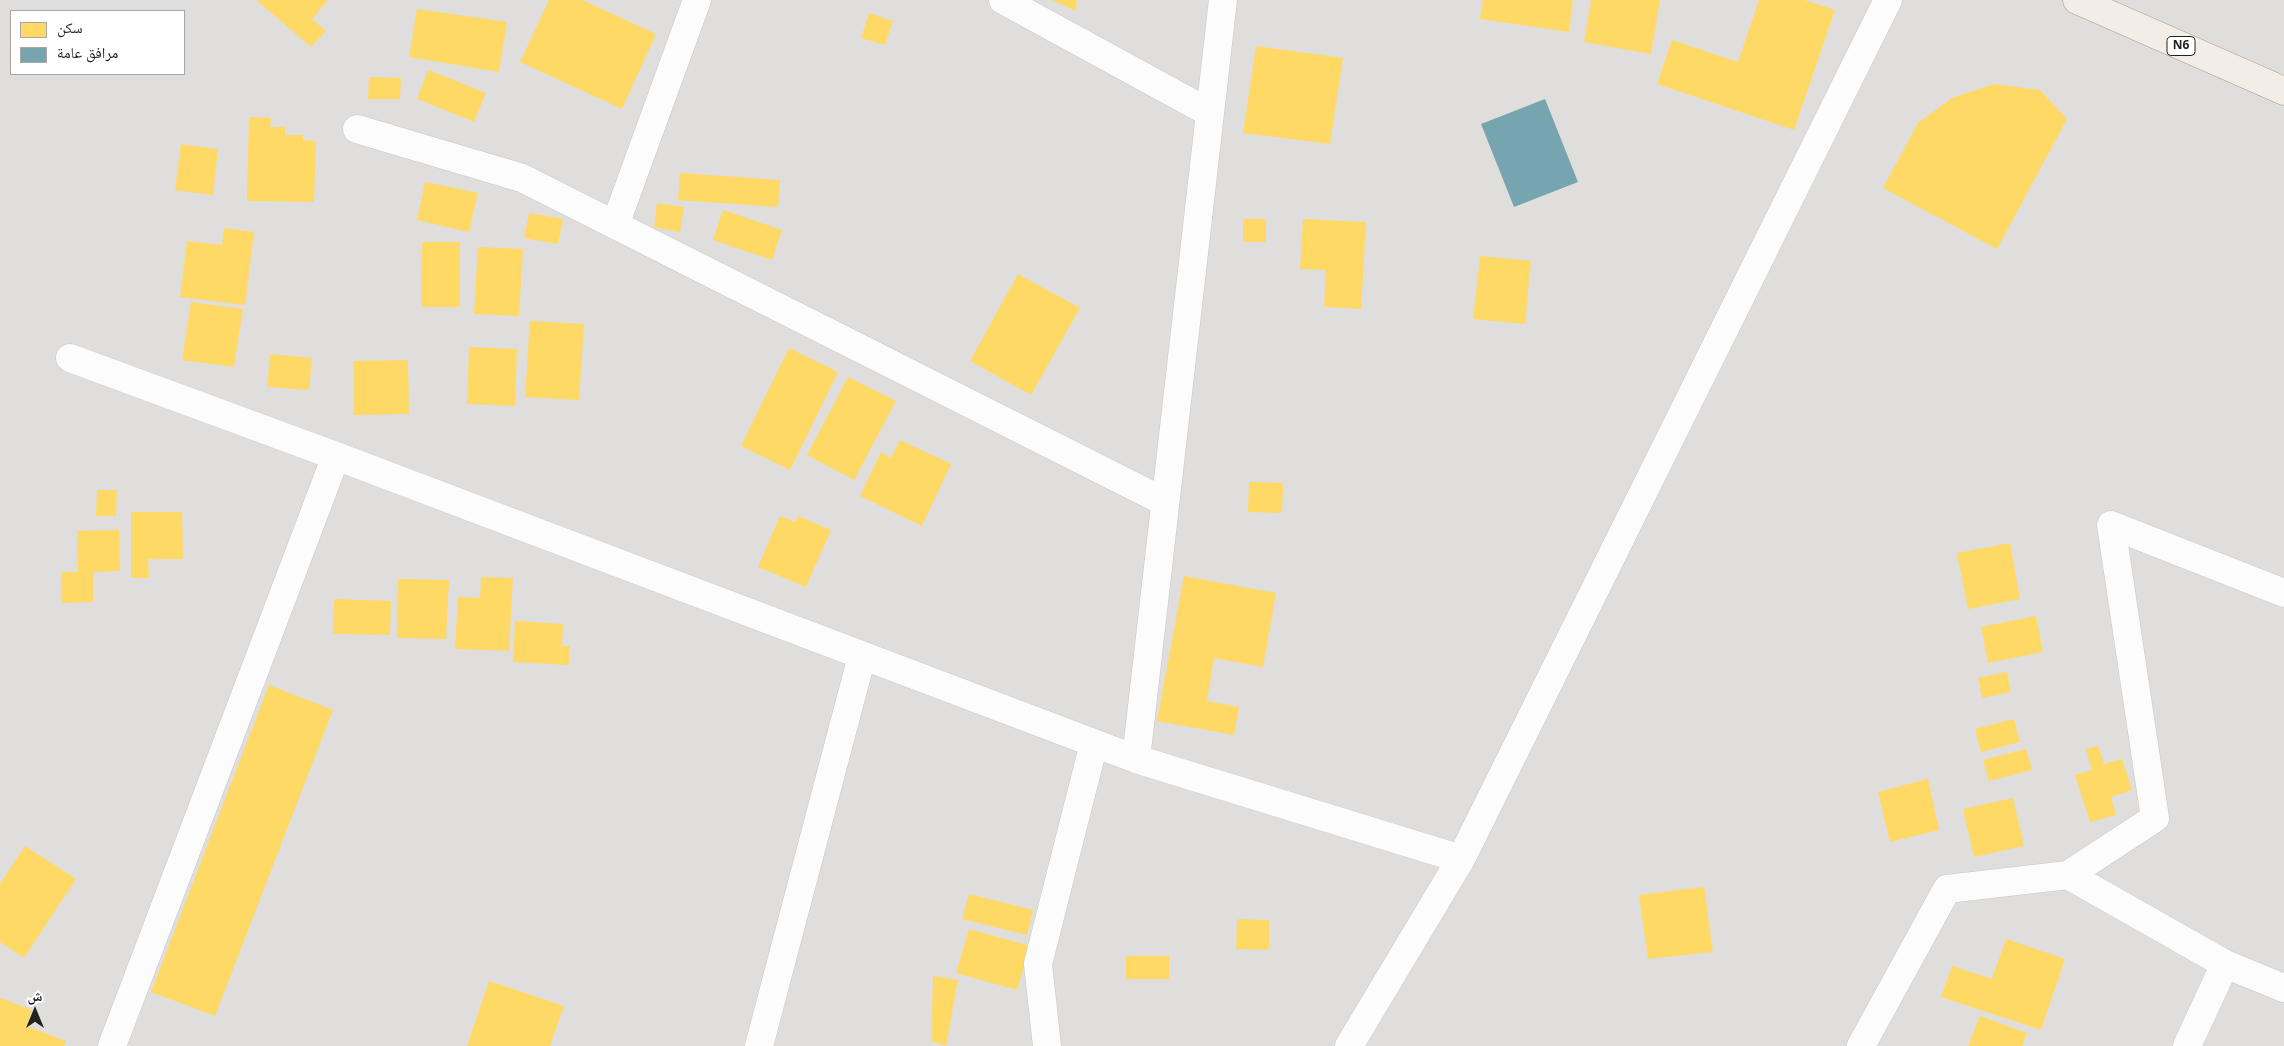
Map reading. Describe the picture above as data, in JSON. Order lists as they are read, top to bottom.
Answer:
{
  "streets": {
    "main road": ["N6"]
  },
  "legend": ["سكن", "مرافق عامة"],
  "north": "top"
}
